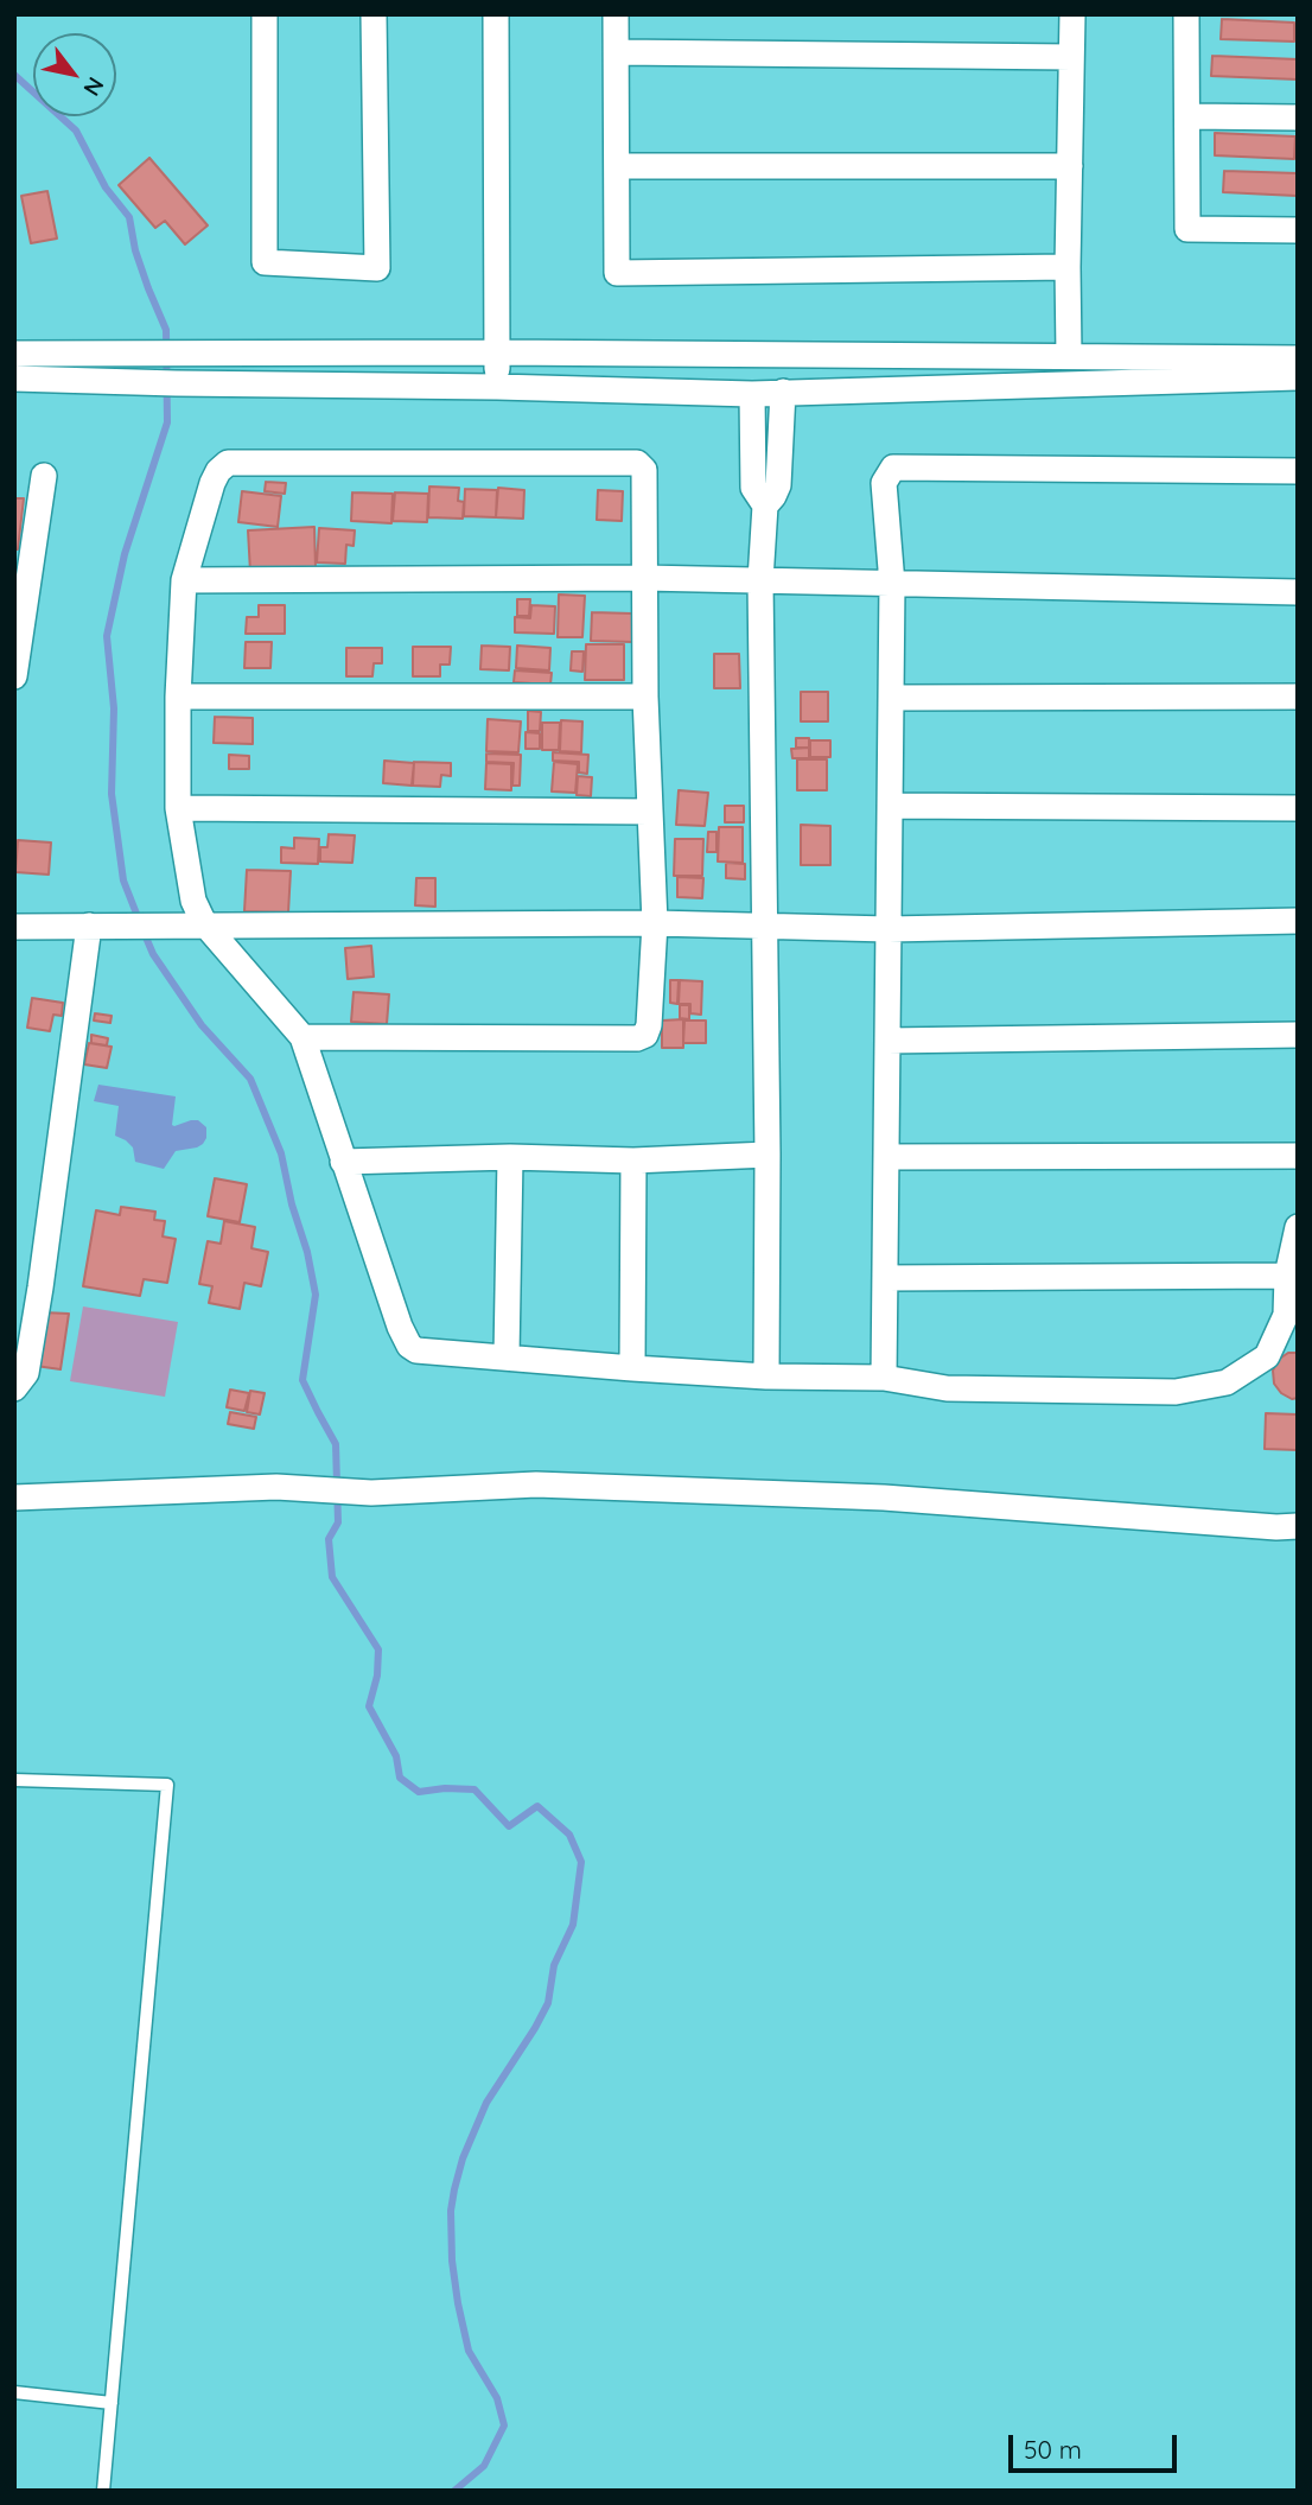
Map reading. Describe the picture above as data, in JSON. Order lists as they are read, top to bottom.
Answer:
{
  "scale_bar": "50 m",
  "north": "bottom right"
}
